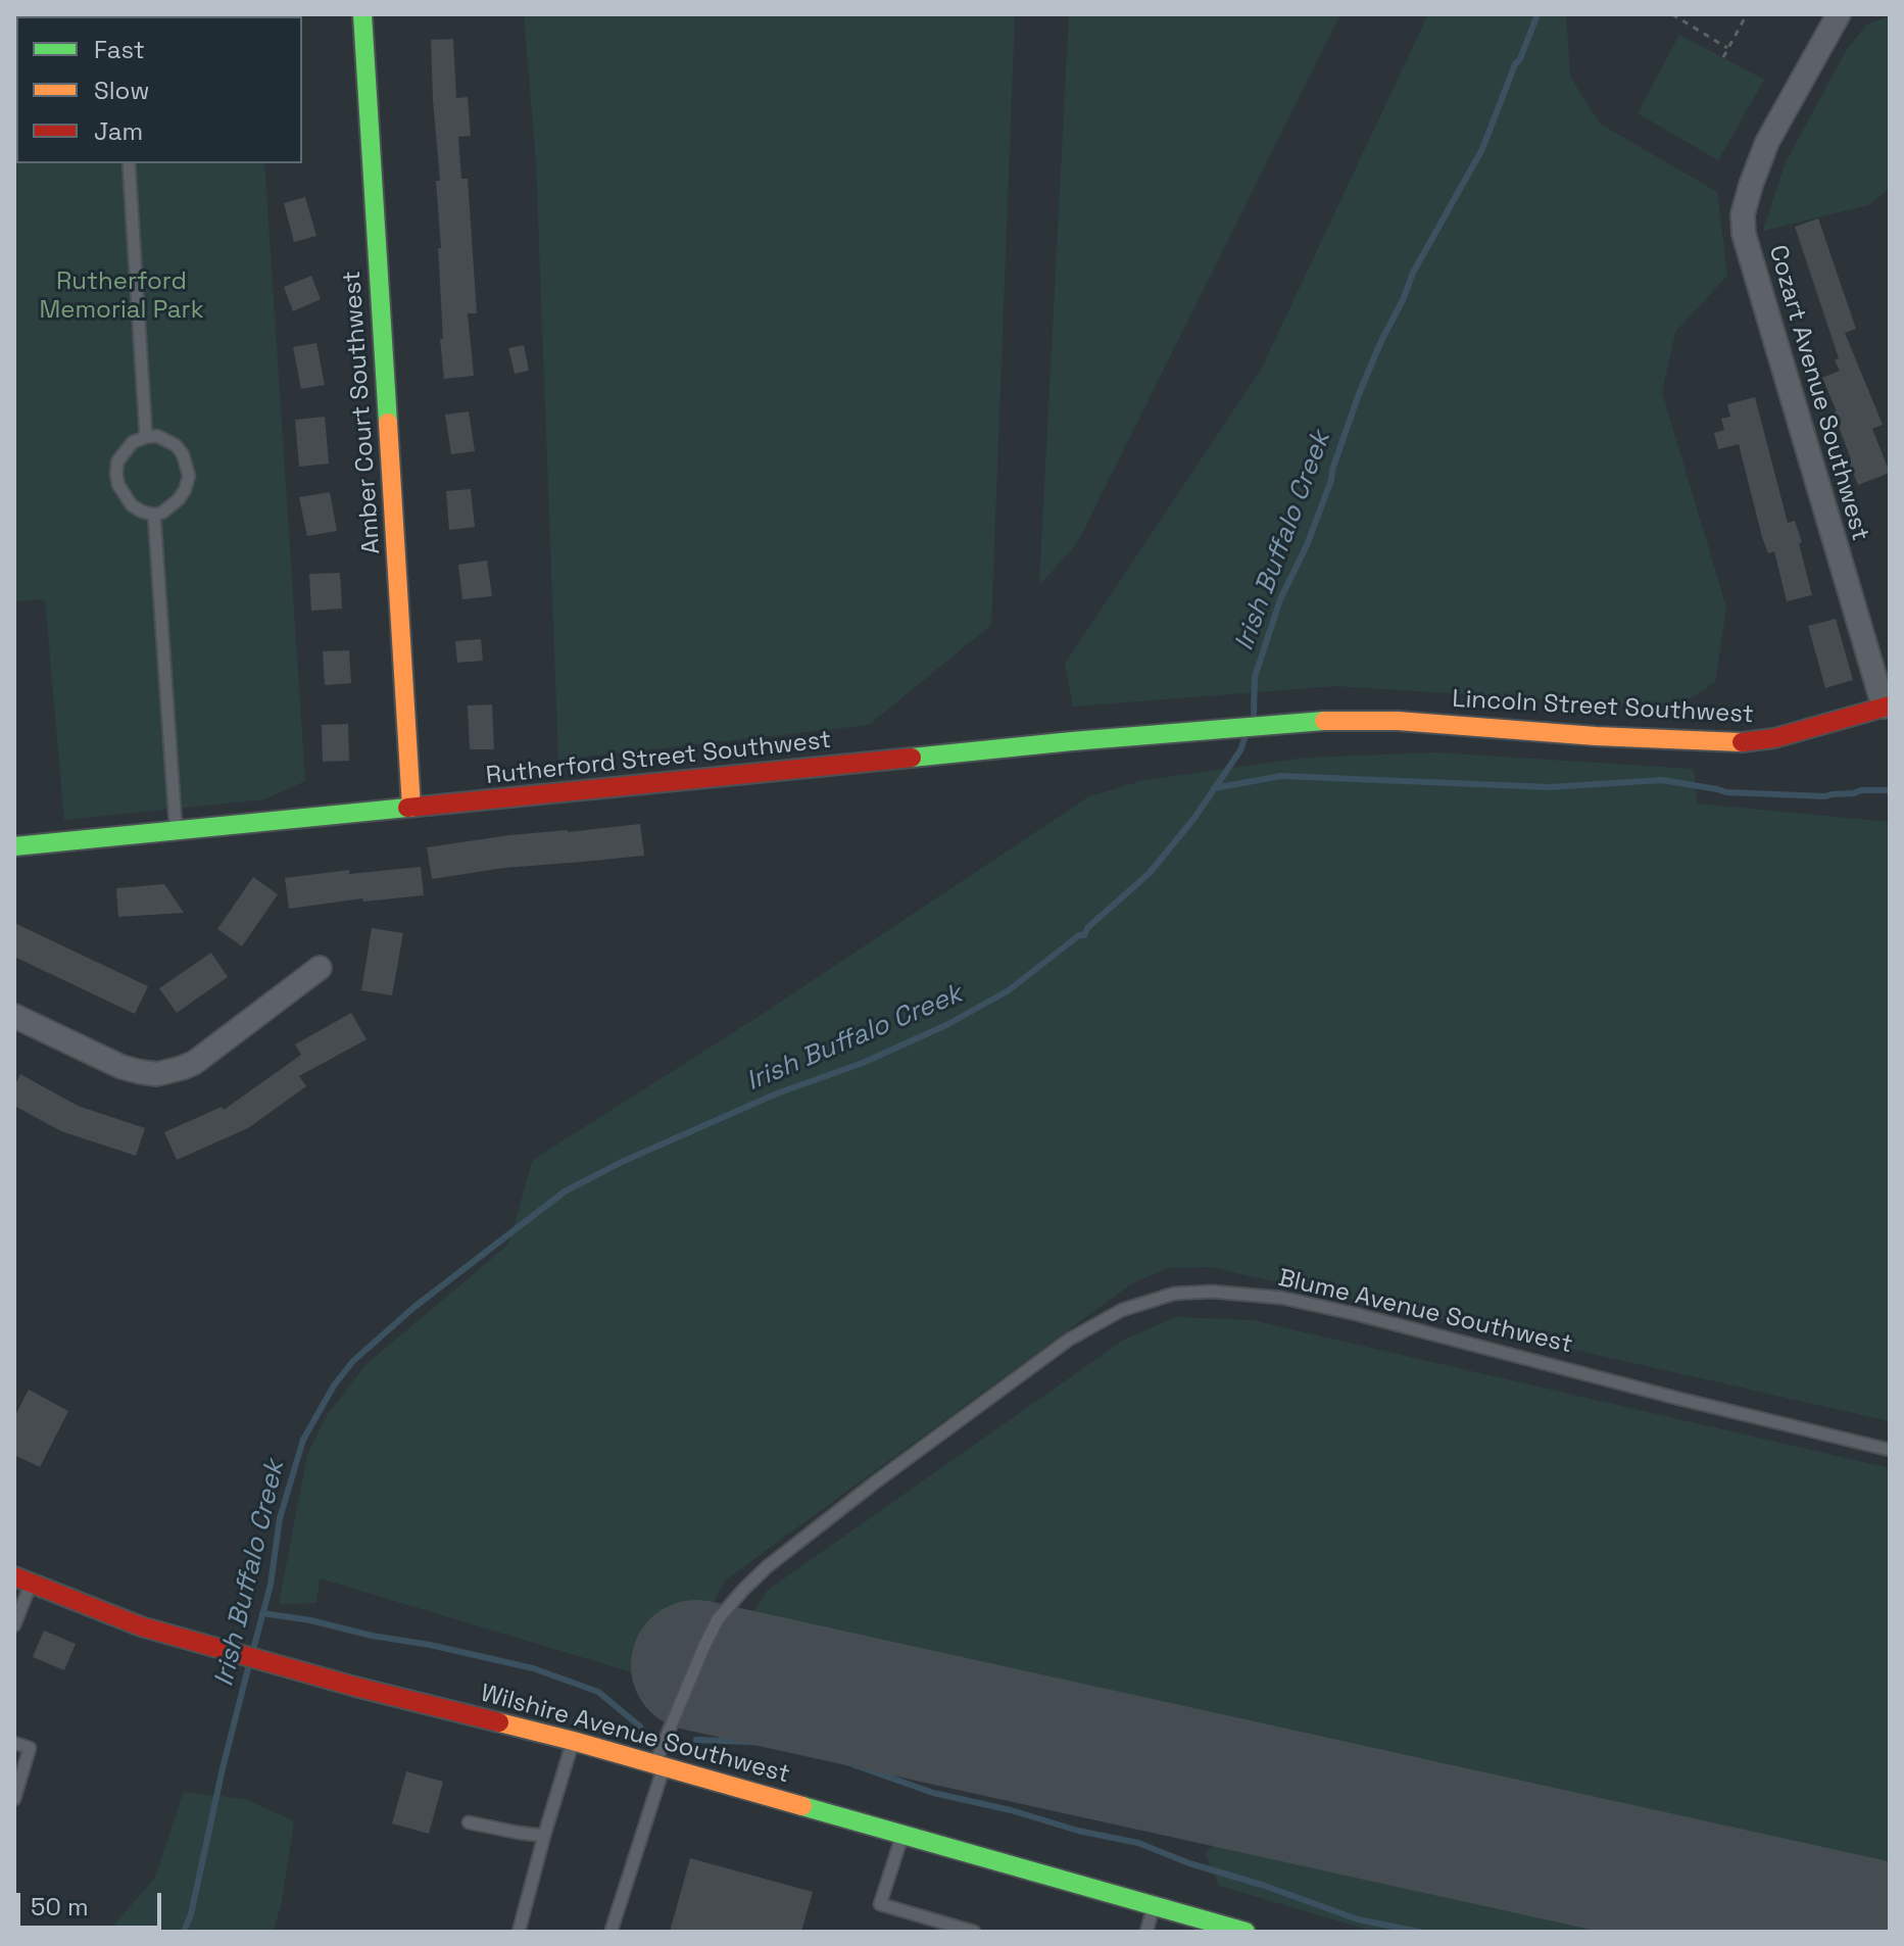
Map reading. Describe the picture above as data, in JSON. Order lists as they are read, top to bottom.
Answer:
{
  "streets": {
    "street": [
      "Cozart Avenue Southwest",
      "Amber Court Southwest",
      "Lincoln Street Southwest",
      "Rutherford Street Southwest",
      "Wilshire Avenue Southwest"
    ],
    "lane": ["Blume Avenue Southwest"]
  },
  "crossings": [
    ["Cozart Avenue Southwest", "Lincoln Street Southwest"],
    ["Amber Court Southwest", "Rutherford Street Southwest"],
    ["Lincoln Street Southwest", "Rutherford Street Southwest"],
    ["Blume Avenue Southwest", "Wilshire Avenue Southwest"]
  ],
  "water": ["Irish Buffalo Creek"],
  "parks": ["Rutherford Memorial Park"],
  "legend": ["Fast", "Slow", "Jam"],
  "scale_bar": "50 m"
}
